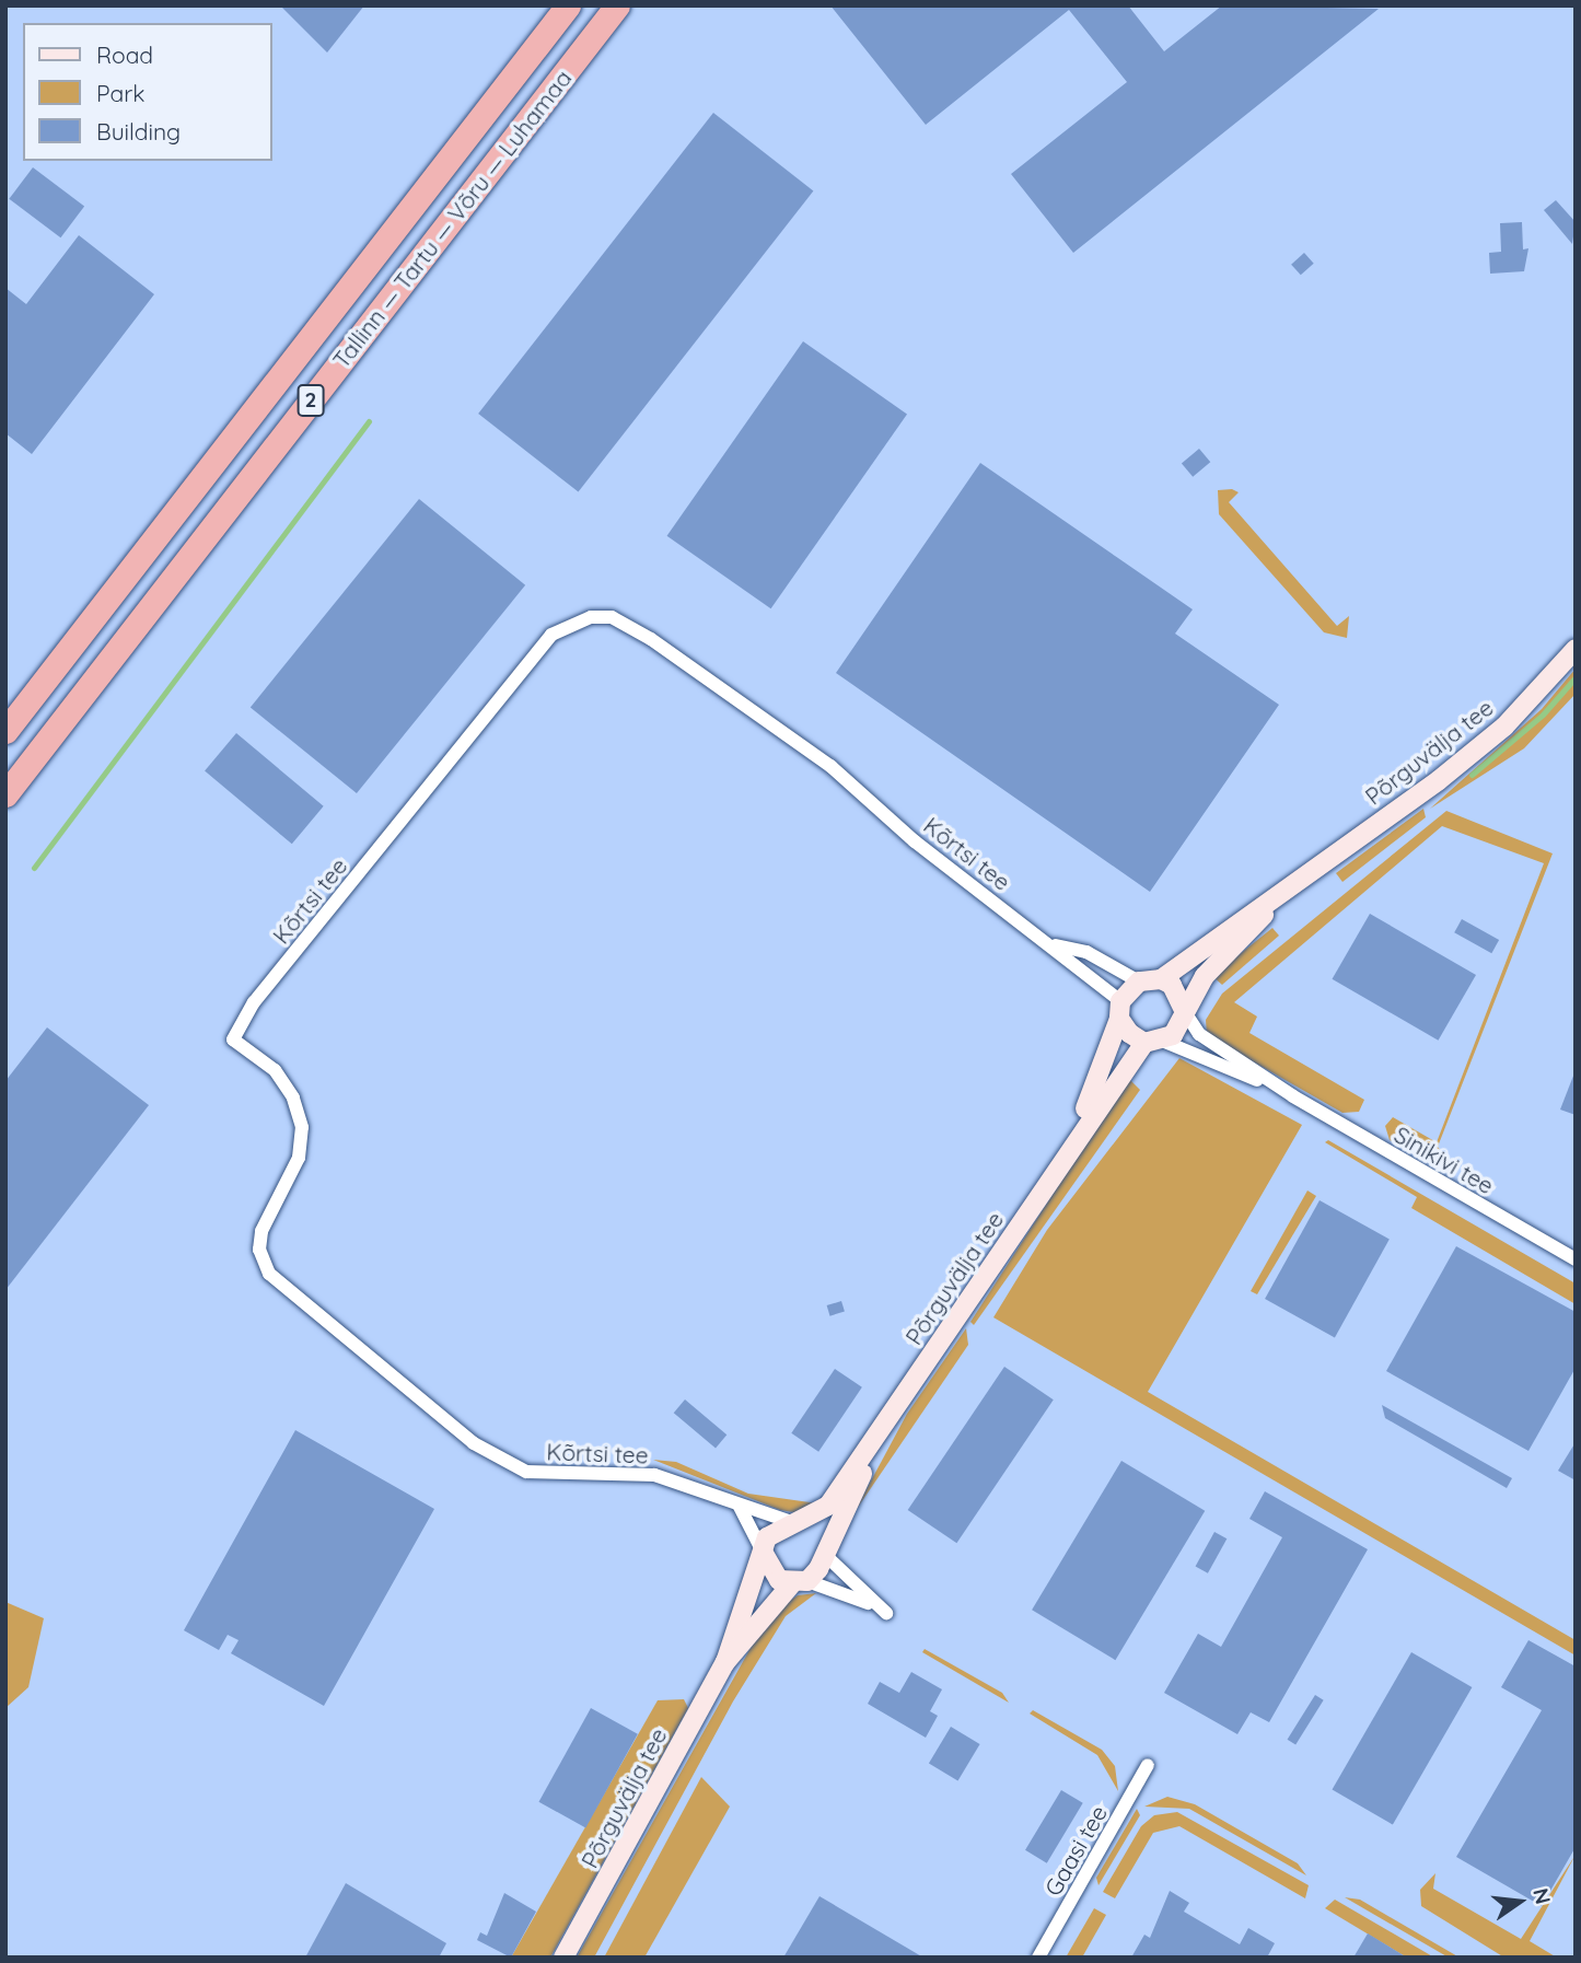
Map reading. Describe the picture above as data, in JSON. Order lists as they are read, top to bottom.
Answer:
{
  "streets": {
    "highway": ["Tallinn — Tartu — Võru — Luhamaa", "2"],
    "street": [
      "Põrguvälja tee",
      "Kõrtsi tee",
      "Sinikivi tee",
      "Gaasi tee"
    ]
  },
  "crossings": [
    ["Põrguvälja tee", "Kõrtsi tee"],
    ["Põrguvälja tee", "Sinikivi tee"],
    ["Kõrtsi tee", "Sinikivi tee"]
  ],
  "legend": ["Road", "Park", "Building"],
  "north": "right"
}
